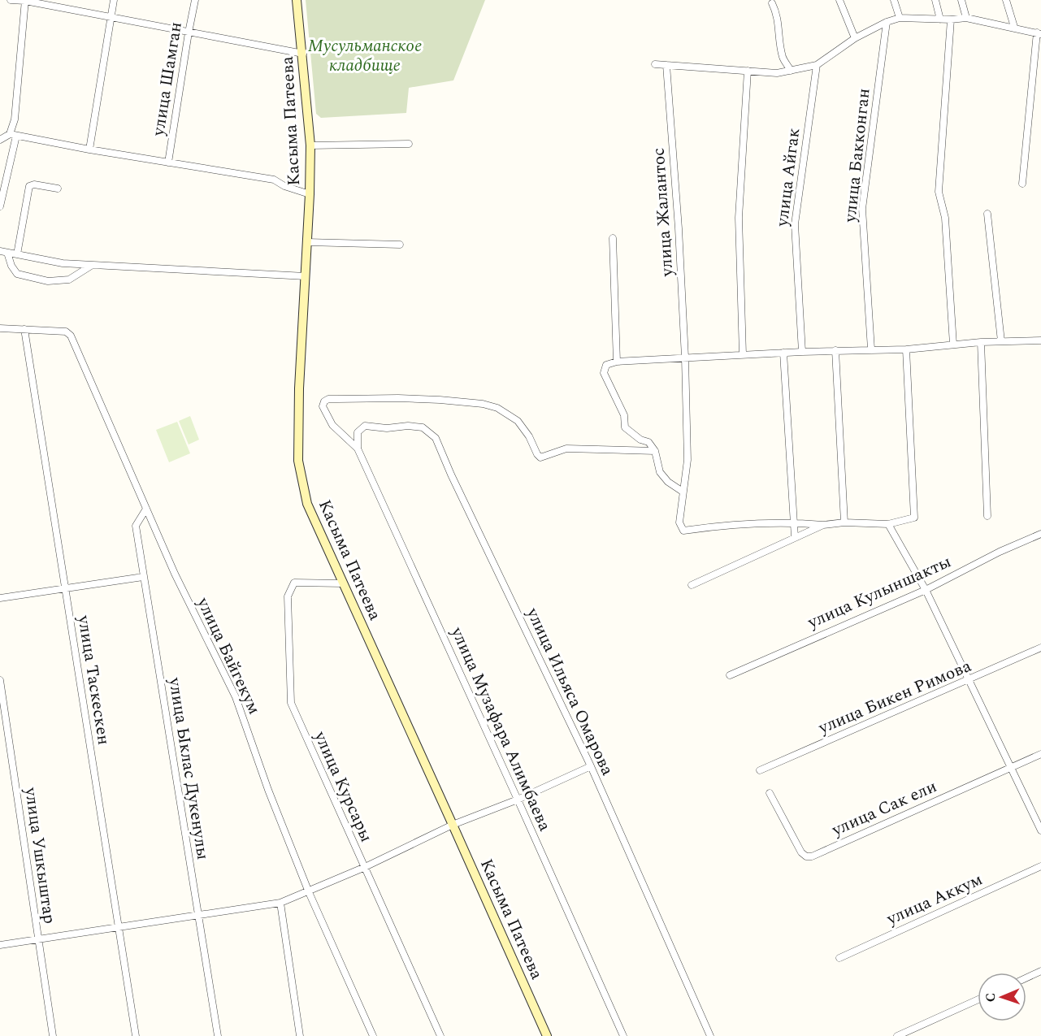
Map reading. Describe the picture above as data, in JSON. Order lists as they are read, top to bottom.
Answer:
{
  "streets": {
    "main road": ["Касыма Патеева"],
    "street": [
      "улица Шамган",
      "улица Бакконган",
      "улица Айгак",
      "улица Жалантос",
      "улица Кулыншакты",
      "улица Байгекум",
      "улица Таскескен",
      "улица Ильяса Омарова",
      "улица Бикен Римова",
      "улица Музафара Алимбаева",
      "улица Ыклас Дукенулы",
      "улица Курсары",
      "улица Сак ели",
      "улица Ушкыштар",
      "улица Аккум"
    ]
  },
  "crossings": [
    ["Касыма Патеева", "улица Курсары"],
    ["улица Байгекум", "улица Таскескен"],
    ["улица Байгекум", "улица Ыклас Дукенулы"],
    ["улица Ильяса Омарова", "улица Музафара Алимбаева"]
  ],
  "parks": ["Мусульманское кладбище"],
  "north": "left"
}
